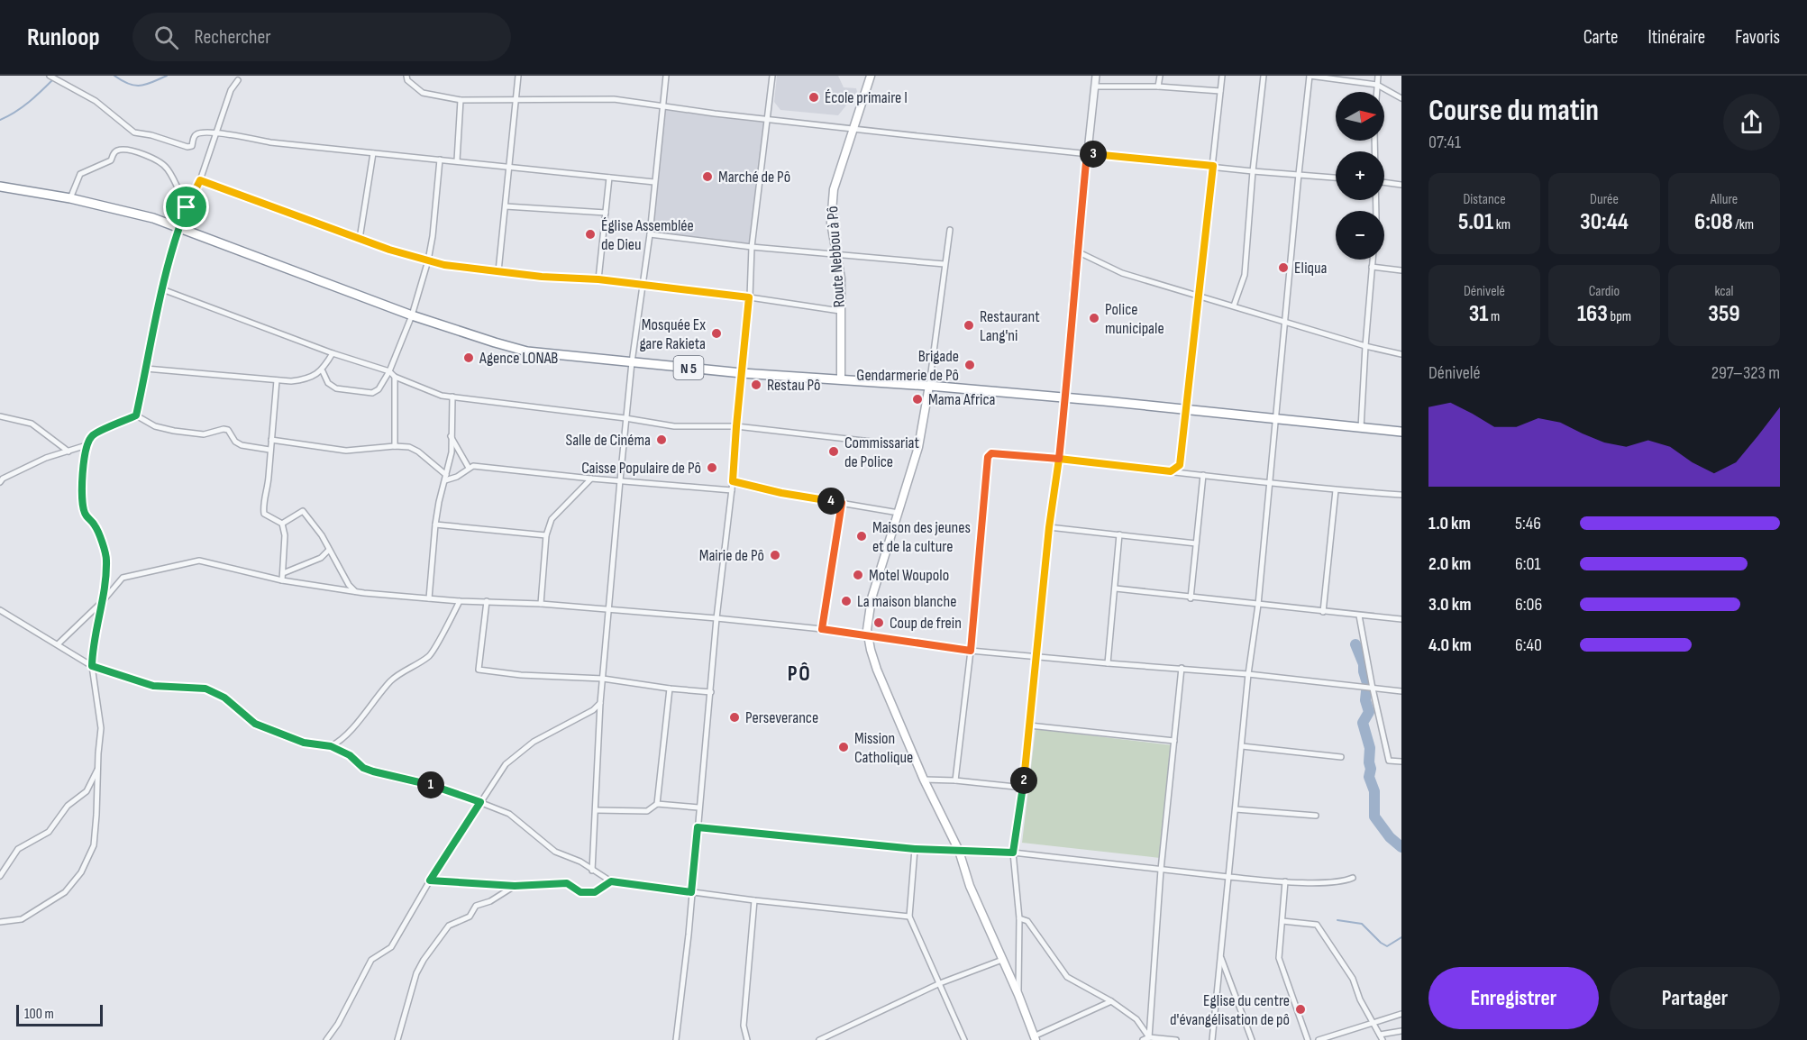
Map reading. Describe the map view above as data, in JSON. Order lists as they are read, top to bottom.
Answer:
{
  "streets": {
    "highway": ["N 5"],
    "main road": ["Route Nebbou à Pô"]
  },
  "crossings": [
    ["Route Nebbou à Pô", "N 5"]
  ],
  "districts": ["PÔ"],
  "places": [
    "École primaire I",
    "Marché de Pô",
    "Église Assemblée de Dieu",
    "Eliqua",
    "Police municipale",
    "Restaurant Lang'ni",
    "Mosquée Ex gare Rakieta",
    "Agence LONAB",
    "Brigade Gendarmerie de Pô",
    "Restau Pô",
    "Mama Africa",
    "Salle de Cinéma",
    "Commissariat de Police",
    "Caisse Populaire de Pô",
    "Maison des jeunes et de la culture",
    "Mairie de Pô",
    "Motel Woupolo",
    "La maison blanche",
    "Coup de frein",
    "Perseverance",
    "Mission Catholique",
    "Eglise du centre d'évangélisation de pô"
  ],
  "scale_bar": "100 m",
  "north": "right",
  "page": {
    "header": "Runloop",
    "search": "Rechercher",
    "nav": ["Carte", "Itinéraire", "Favoris"],
    "heading": ["Course du matin", "07:41"],
    "map_buttons": ["+", "−"],
    "pins": [
      "3",
      "4",
      "2",
      "1"
    ],
    "stats": [
      ["Distance", "5.01 km"],
      ["Durée", "30:44"],
      ["Allure", "6:08 /km"],
      ["Dénivelé", "31 m"],
      ["Cardio", "163 bpm"],
      ["kcal", "359"]
    ],
    "chart": ["Dénivelé", "297–323 m"],
    "list": [
      {
        "name": "1.0 km",
        "note": "5:46"
      },
      {
        "name": "2.0 km",
        "note": "6:01"
      },
      {
        "name": "3.0 km",
        "note": "6:06"
      },
      {
        "name": "4.0 km",
        "note": "6:40"
      }
    ],
    "buttons": ["Enregistrer", "Partager"],
    "scale": "100 m"
  }
}
